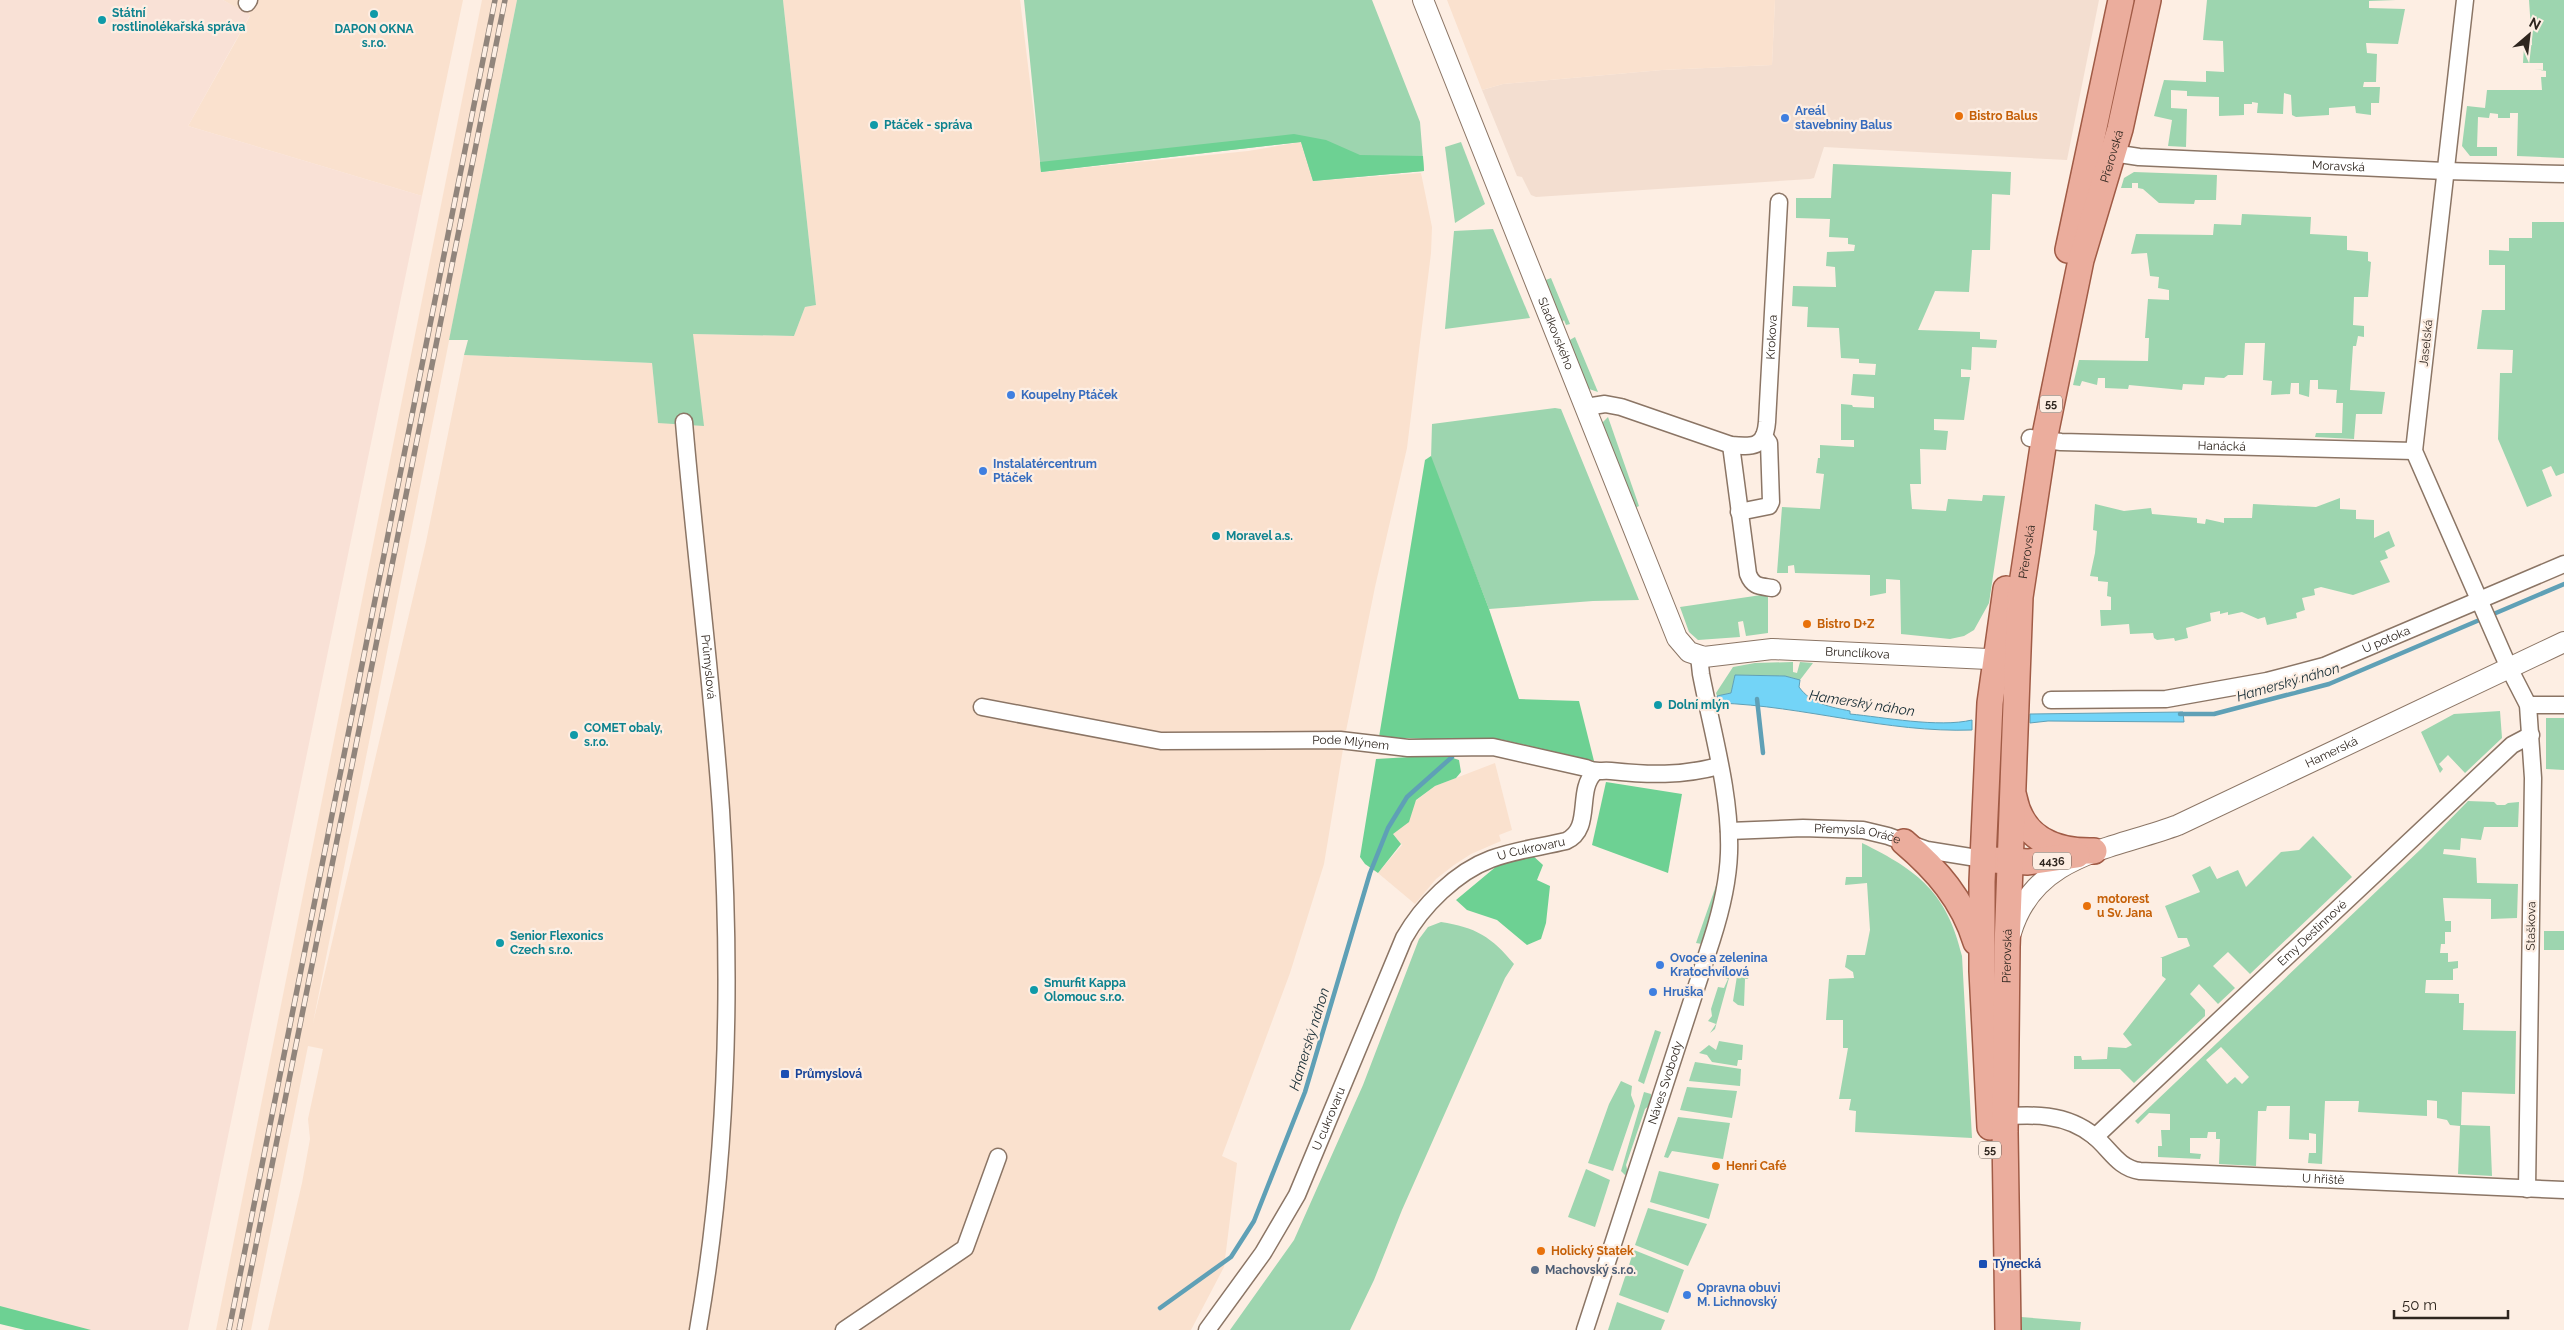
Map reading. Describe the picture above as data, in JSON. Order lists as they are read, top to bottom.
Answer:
{
  "streets": {
    "main road": ["Přerovská", "55", "4436"],
    "street": [
      "Moravská",
      "Sladkovského",
      "Krokova",
      "Jaselská",
      "Hanácká",
      "U potoka",
      "Brunclíkova",
      "Průmyslová",
      "Pode Mlýnem",
      "Hamerská",
      "Přemysla Oráče",
      "U Cukrovaru",
      "Staškova",
      "Emy Destinnové",
      "Náves Svobody",
      "U cukrovaru",
      "U hřiště"
    ]
  },
  "crossings": [
    ["Přerovská", "Moravská"],
    ["Přerovská", "Hanácká"],
    ["Přerovská", "Brunclíkova"],
    ["Přerovská", "Hamerská"],
    ["Přerovská", "Přemysla Oráče"],
    ["Přerovská", "4436"],
    ["Moravská", "Jaselská"],
    ["Sladkovského", "Brunclíkova"],
    ["Sladkovského", "Náves Svobody"],
    ["Jaselská", "Hanácká"],
    ["Brunclíkova", "Náves Svobody"],
    ["Pode Mlýnem", "U Cukrovaru"],
    ["Pode Mlýnem", "Náves Svobody"],
    ["Hamerská", "4436"],
    ["Hamerská", "Staškova"],
    ["Přemysla Oráče", "Náves Svobody"],
    ["U Cukrovaru", "U cukrovaru"],
    ["Staškova", "Emy Destinnové"],
    ["Staškova", "U hřiště"],
    ["Emy Destinnové", "U hřiště"]
  ],
  "water": ["Hamerský náhon"],
  "places": {
    "other": [
      "DAPON OKNA s.r.o.",
      "Státní rostlinolékařská správa",
      "Bistro Balus",
      "Areál stavebniny Balus",
      "Ptáček - správa",
      "Koupelny Ptáček",
      "Instalatércentrum Ptáček",
      "Moravel a.s.",
      "Bistro D+Z",
      "Dolní mlýn",
      "COMET obaly, s.r.o.",
      "motorest u Sv. Jana",
      "Senior Flexonics Czech s.r.o.",
      "Ovoce a zelenina Kratochvílová",
      "Smurfit Kappa Olomouc s.r.o.",
      "Hruška",
      "Henri Café",
      "Holický Statek",
      "Machovský s.r.o.",
      "Opravna obuvi M. Lichnovský"
    ],
    "transit": ["Průmyslová", "Týnecká"]
  },
  "scale_bar": "50 m",
  "north": "top right"
}
